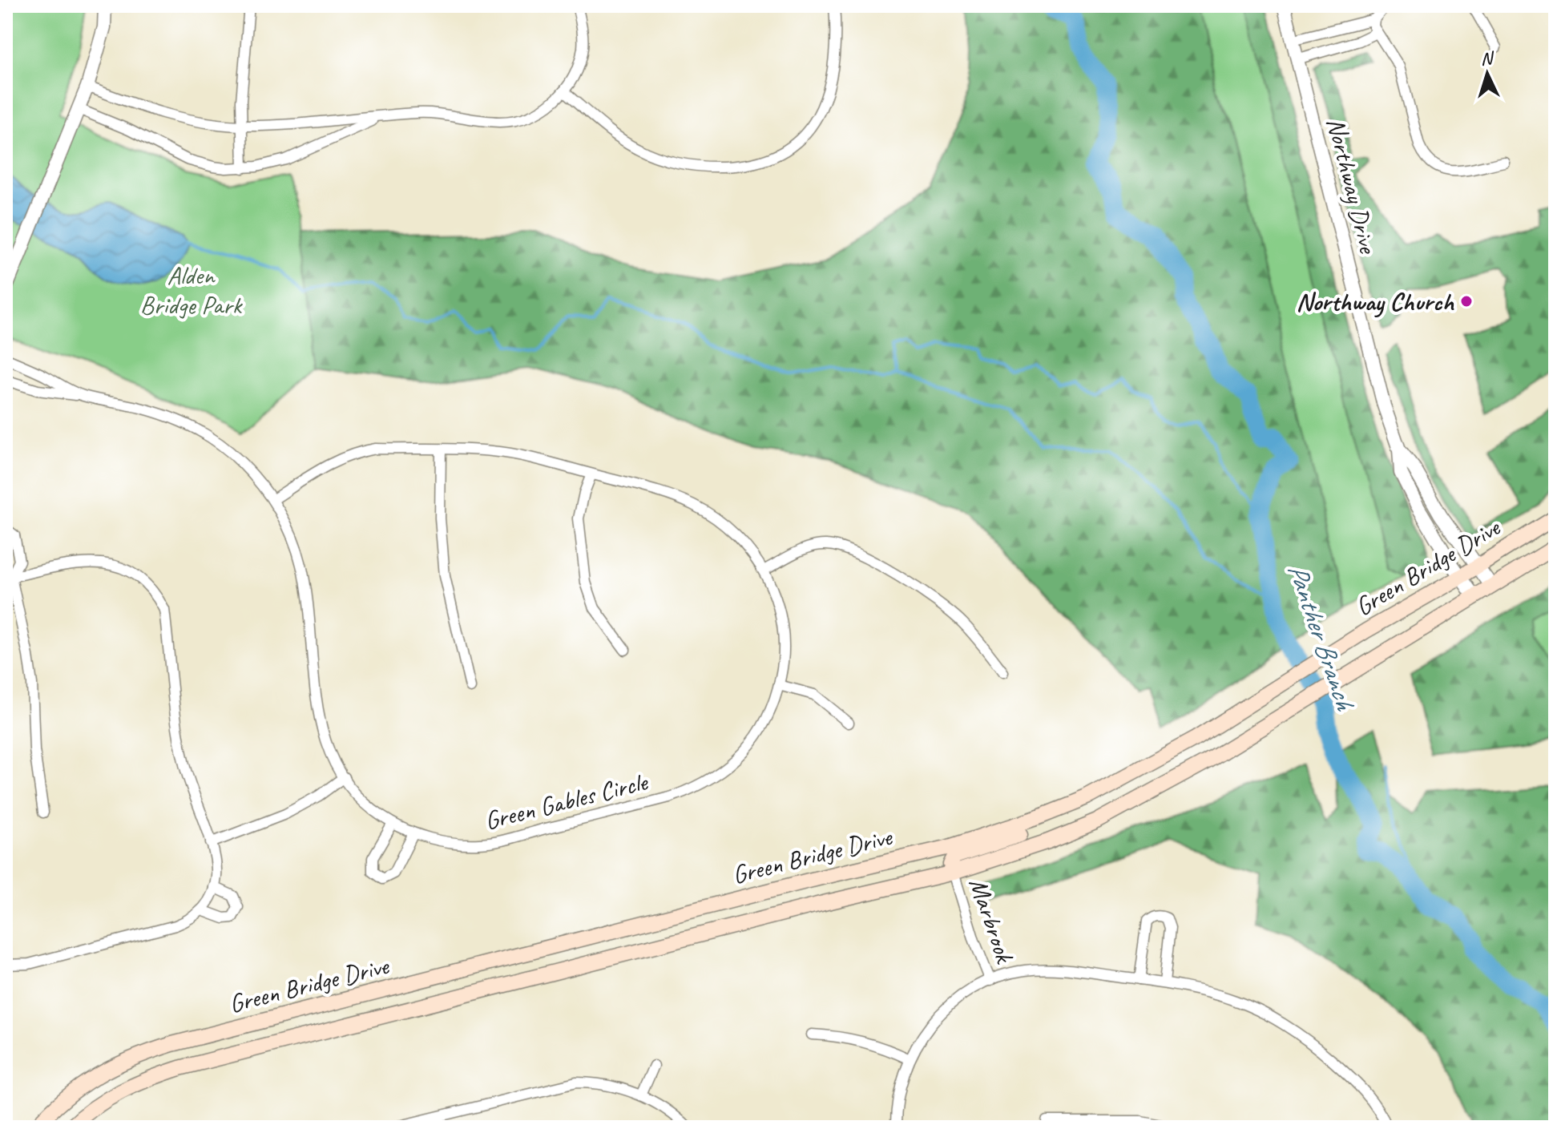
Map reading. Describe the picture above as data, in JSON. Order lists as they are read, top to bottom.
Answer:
{
  "streets": {
    "main road": ["Green Bridge Drive"],
    "street": ["Northway Drive", "Green Gables Circle", "Marbrook"]
  },
  "crossings": [
    ["Northway Drive", "Green Bridge Drive"],
    ["Green Bridge Drive", "Marbrook"]
  ],
  "water": ["Panther Branch"],
  "parks": ["Alden Bridge Park"],
  "places": ["Northway Church"],
  "north": "top"
}
